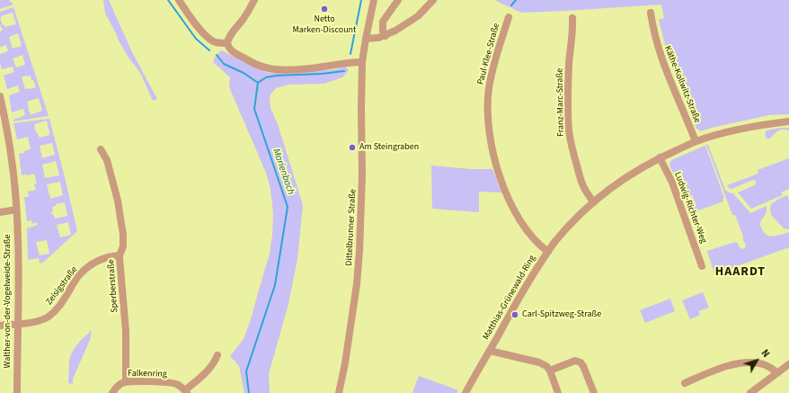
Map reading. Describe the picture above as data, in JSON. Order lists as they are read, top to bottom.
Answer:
{
  "streets": {
    "street": [
      "Paul-Klee-Straße",
      "Käthe-Kollwitz-Straße",
      "Franz-Marc-Straße",
      "Ludwig-Richter-Weg",
      "Dittelbrunner Straße",
      "Zeisigstraße",
      "Sperberstraße",
      "Matthias-Grünewald-Ring",
      "Walther-von-der-Vogelweide-Straße",
      "Falkenring"
    ]
  },
  "crossings": [
    ["Paul-Klee-Straße", "Matthias-Grünewald-Ring"],
    ["Käthe-Kollwitz-Straße", "Matthias-Grünewald-Ring"],
    ["Franz-Marc-Straße", "Matthias-Grünewald-Ring"],
    ["Ludwig-Richter-Weg", "Matthias-Grünewald-Ring"],
    ["Zeisigstraße", "Sperberstraße"],
    ["Zeisigstraße", "Walther-von-der-Vogelweide-Straße"],
    ["Sperberstraße", "Falkenring"]
  ],
  "districts": ["HAARDT"],
  "water": ["Marienbach"],
  "places": ["Netto Marken-Discount", "Am Steingraben", "Carl-Spitzweg-Straße"],
  "north": "top right"
}
